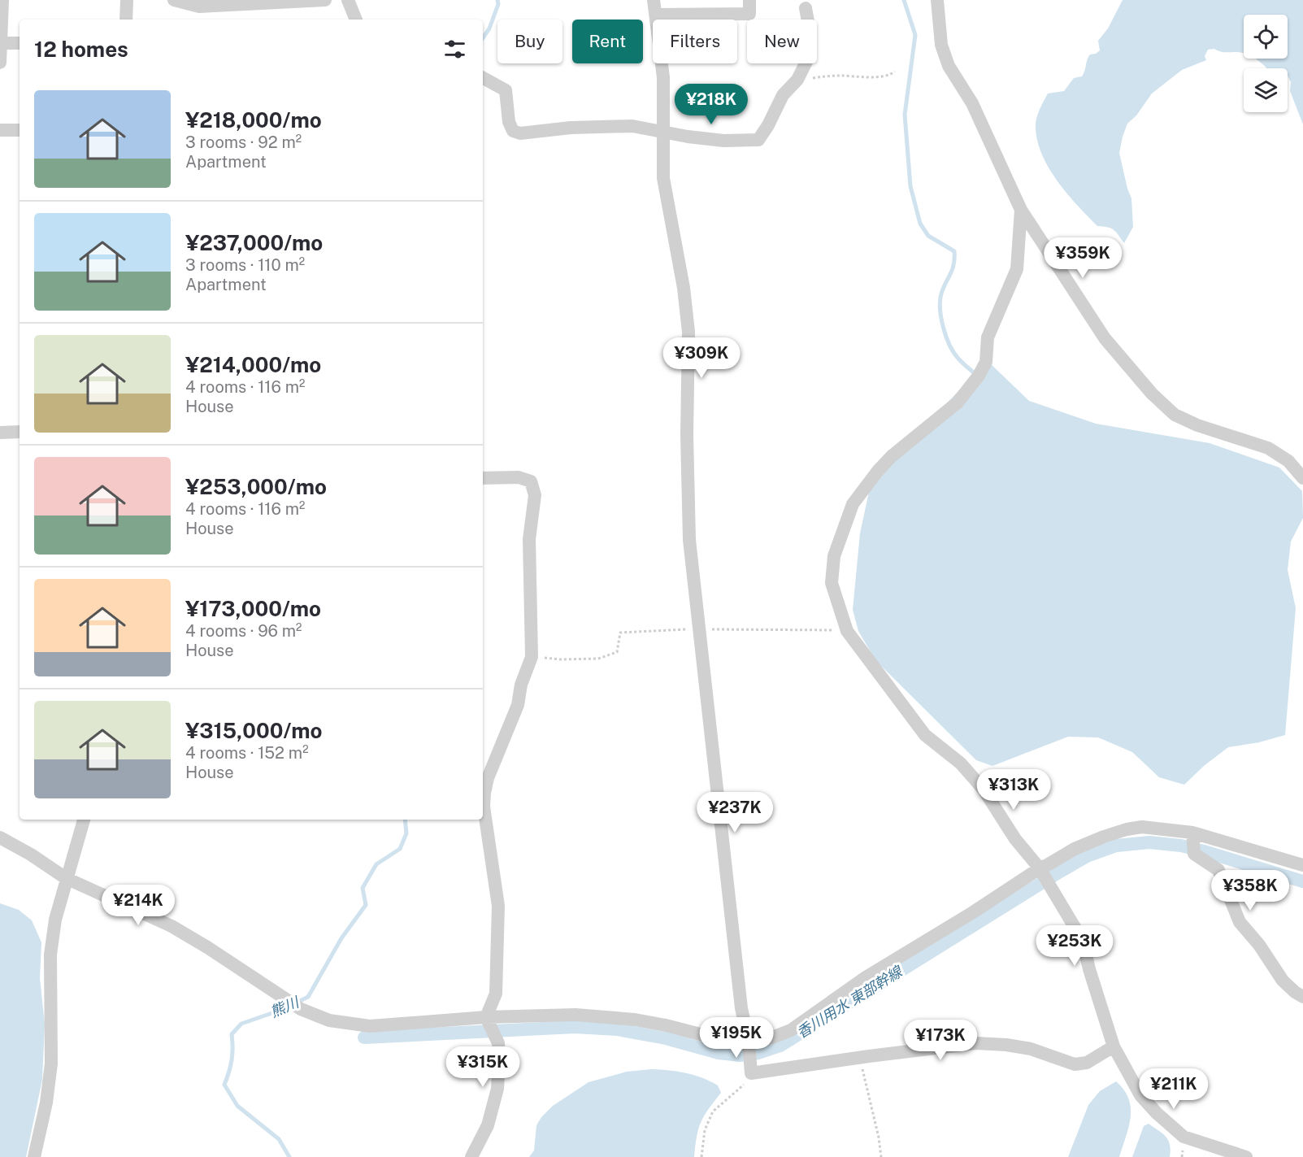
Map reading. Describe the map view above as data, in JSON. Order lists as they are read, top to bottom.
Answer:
{
  "water": ["香川用水 東部幹線", "熊川"],
  "page": {
    "chip": [
      "Buy",
      "Rent",
      "Filters",
      "New"
    ],
    "heading": "12 homes",
    "list": [
      {
        "name": "¥218,000/mo",
        "note": "3 rooms · 92 m² · Apartment"
      },
      {
        "name": "¥237,000/mo",
        "note": "3 rooms · 110 m² · Apartment"
      },
      {
        "name": "¥214,000/mo",
        "note": "4 rooms · 116 m² · House"
      },
      {
        "name": "¥253,000/mo",
        "note": "4 rooms · 116 m² · House"
      },
      {
        "name": "¥173,000/mo",
        "note": "4 rooms · 96 m² · House"
      },
      {
        "name": "¥315,000/mo",
        "note": "4 rooms · 152 m² · House"
      }
    ],
    "price": [
      "¥218K",
      "¥359K",
      "¥309K",
      "¥313K",
      "¥237K",
      "¥358K",
      "¥214K",
      "¥253K",
      "¥195K",
      "¥173K",
      "¥315K",
      "¥211K"
    ]
  }
}
